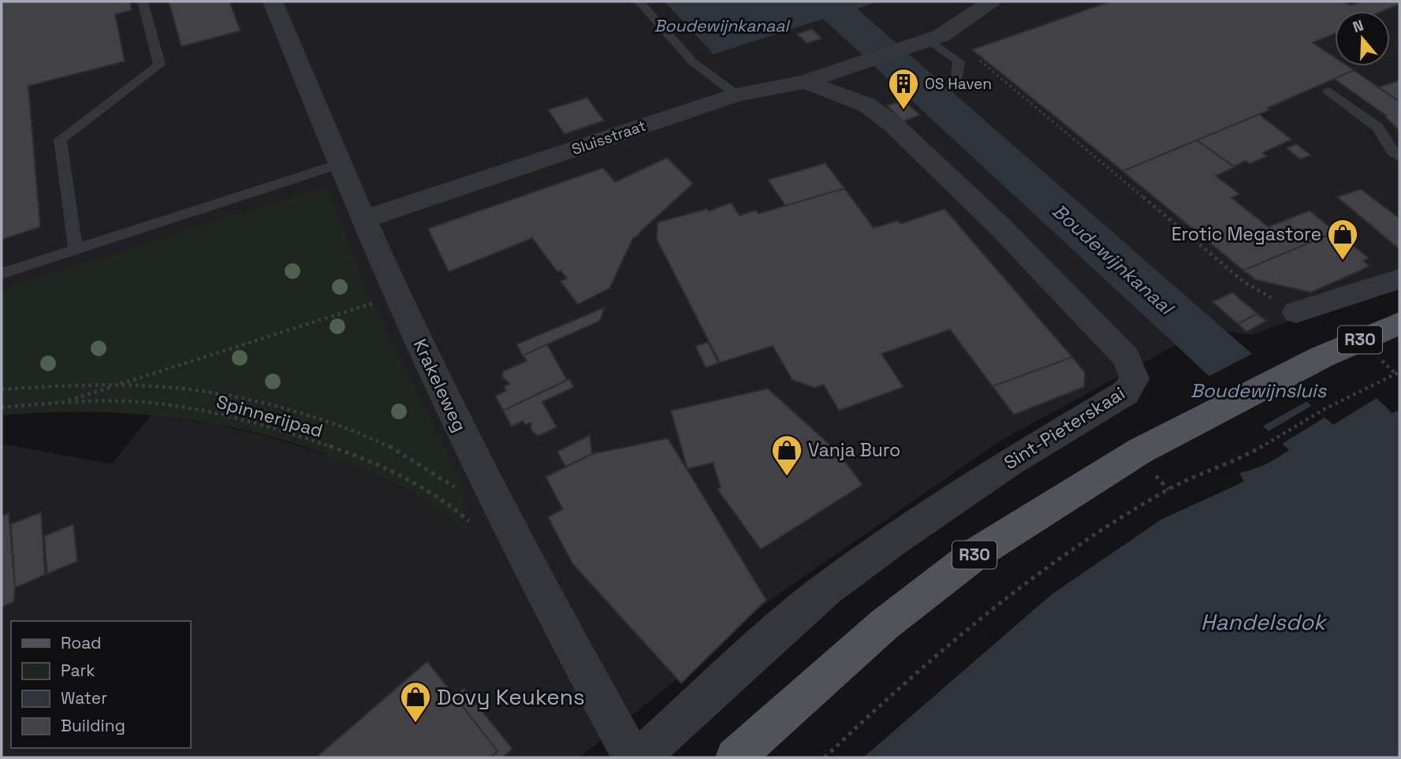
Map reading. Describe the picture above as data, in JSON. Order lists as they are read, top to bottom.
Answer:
{
  "streets": {
    "main road": ["R30"],
    "street": ["Sluisstraat", "Krakeleweg", "Sint-Pieterskaai"],
    "path": ["Spinnerijpad"]
  },
  "crossings": [
    ["Sluisstraat", "Krakeleweg"],
    ["Sluisstraat", "Sint-Pieterskaai"],
    ["Krakeleweg", "Spinnerijpad"]
  ],
  "water": ["Boudewijnkanaal", "Boudewijnsluis", "Handelsdok"],
  "places": {
    "building": ["OS Haven"],
    "shop": ["Erotic Megastore", "Vanja Buro", "Dovy Keukens"]
  },
  "legend": [
    "Road",
    "Park",
    "Water",
    "Building"
  ],
  "north": "top"
}
